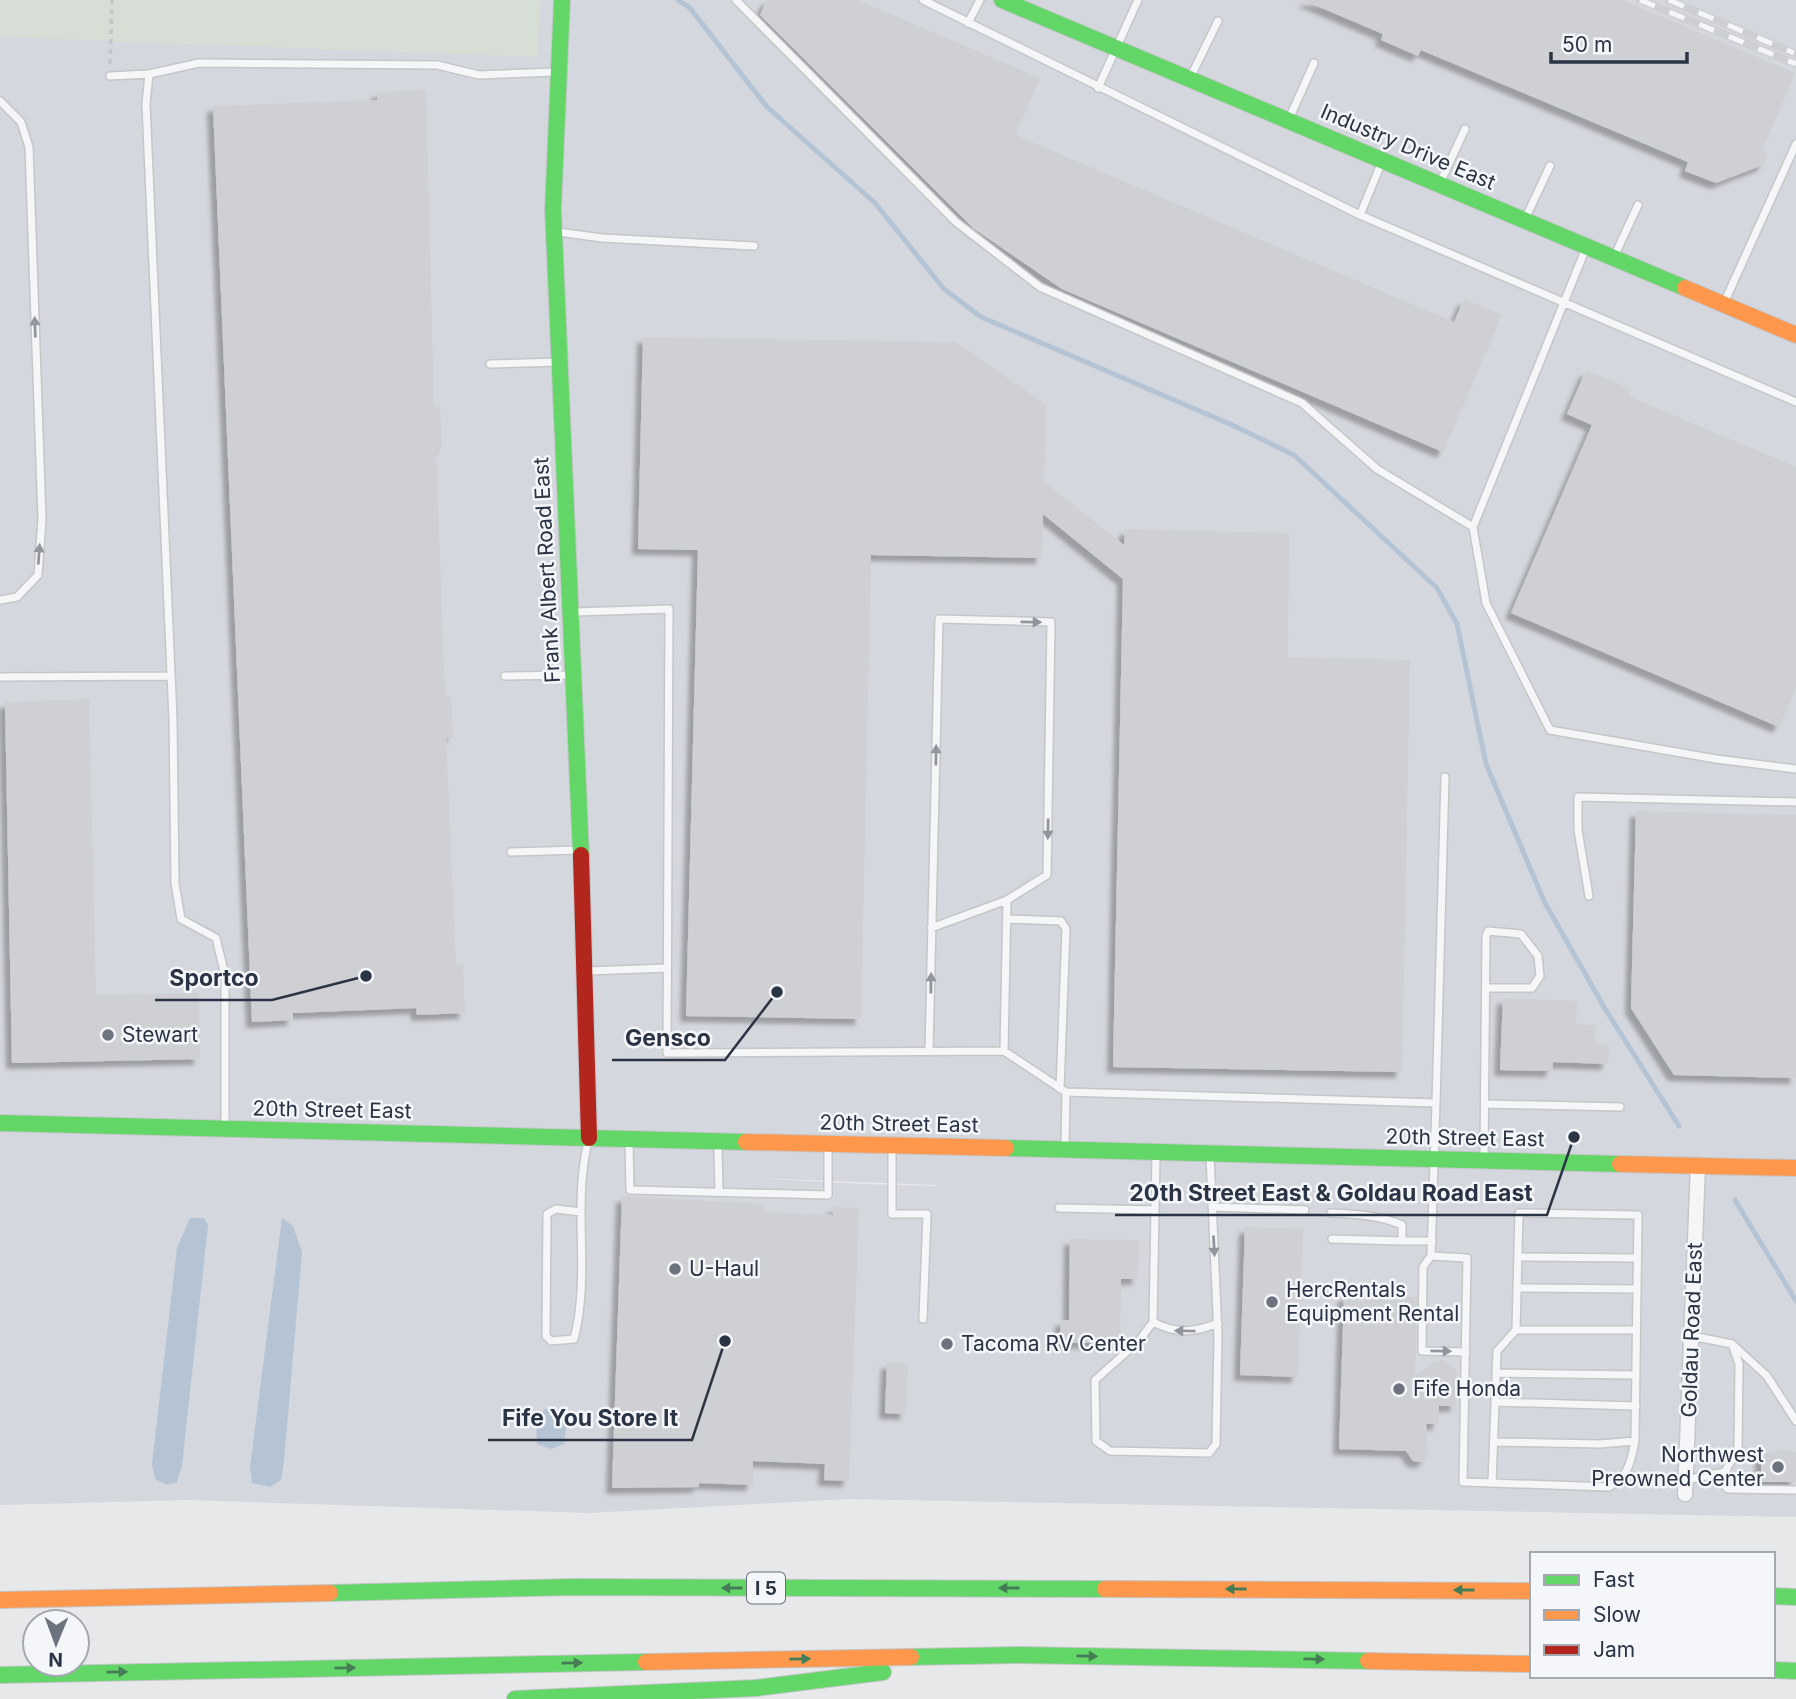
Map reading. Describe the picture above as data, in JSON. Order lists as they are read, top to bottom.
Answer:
{
  "streets": {
    "main road": [
      "Industry Drive East",
      "Frank Albert Road East",
      "20th Street East",
      "I 5"
    ],
    "street": ["Goldau Road East"]
  },
  "crossings": [
    ["Frank Albert Road East", "20th Street East"],
    ["20th Street East", "Goldau Road East"]
  ],
  "places": [
    "Sportco",
    "Gensco",
    "Stewart",
    "20th Street East & Goldau Road East",
    "U-Haul",
    "HercRentals Equipment Rental",
    "Fife You Store It",
    "Tacoma RV Center",
    "Fife Honda",
    "Northwest Preowned Center"
  ],
  "legend": ["Fast", "Slow", "Jam"],
  "scale_bar": "50 m",
  "north": "bottom"
}
